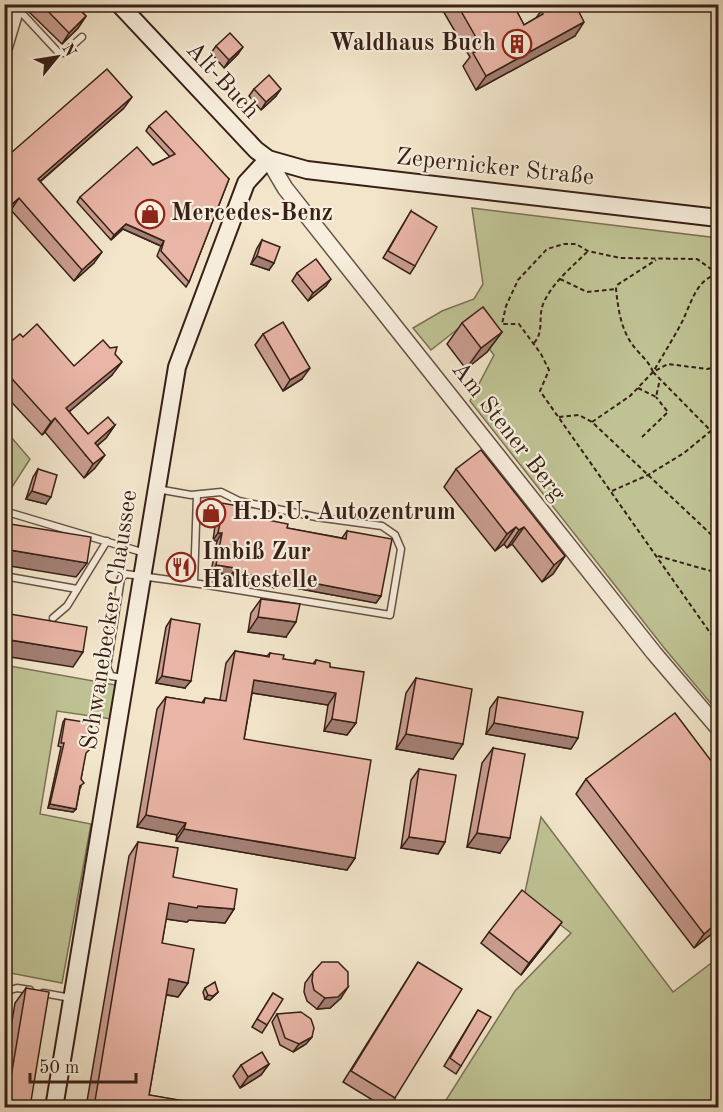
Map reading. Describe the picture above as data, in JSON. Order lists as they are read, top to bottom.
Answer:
{
  "streets": {
    "main road": ["Alt-Buch", "Zepernicker Straße", "Schwanebecker Chaussee"],
    "street": ["Am Stener Berg"]
  },
  "crossings": [
    ["Alt-Buch", "Zepernicker Straße"],
    ["Alt-Buch", "Am Stener Berg"],
    ["Alt-Buch", "Schwanebecker Chaussee"],
    ["Zepernicker Straße", "Am Stener Berg"],
    ["Zepernicker Straße", "Schwanebecker Chaussee"],
    ["Am Stener Berg", "Schwanebecker Chaussee"]
  ],
  "places": {
    "building": ["Waldhaus Buch"],
    "shop": ["Mercedes-Benz", "H.D.U. Autozentrum"],
    "restaurant": ["Imbiß Zur Haltestelle"]
  },
  "scale_bar": "50 m",
  "north": "top right"
}
